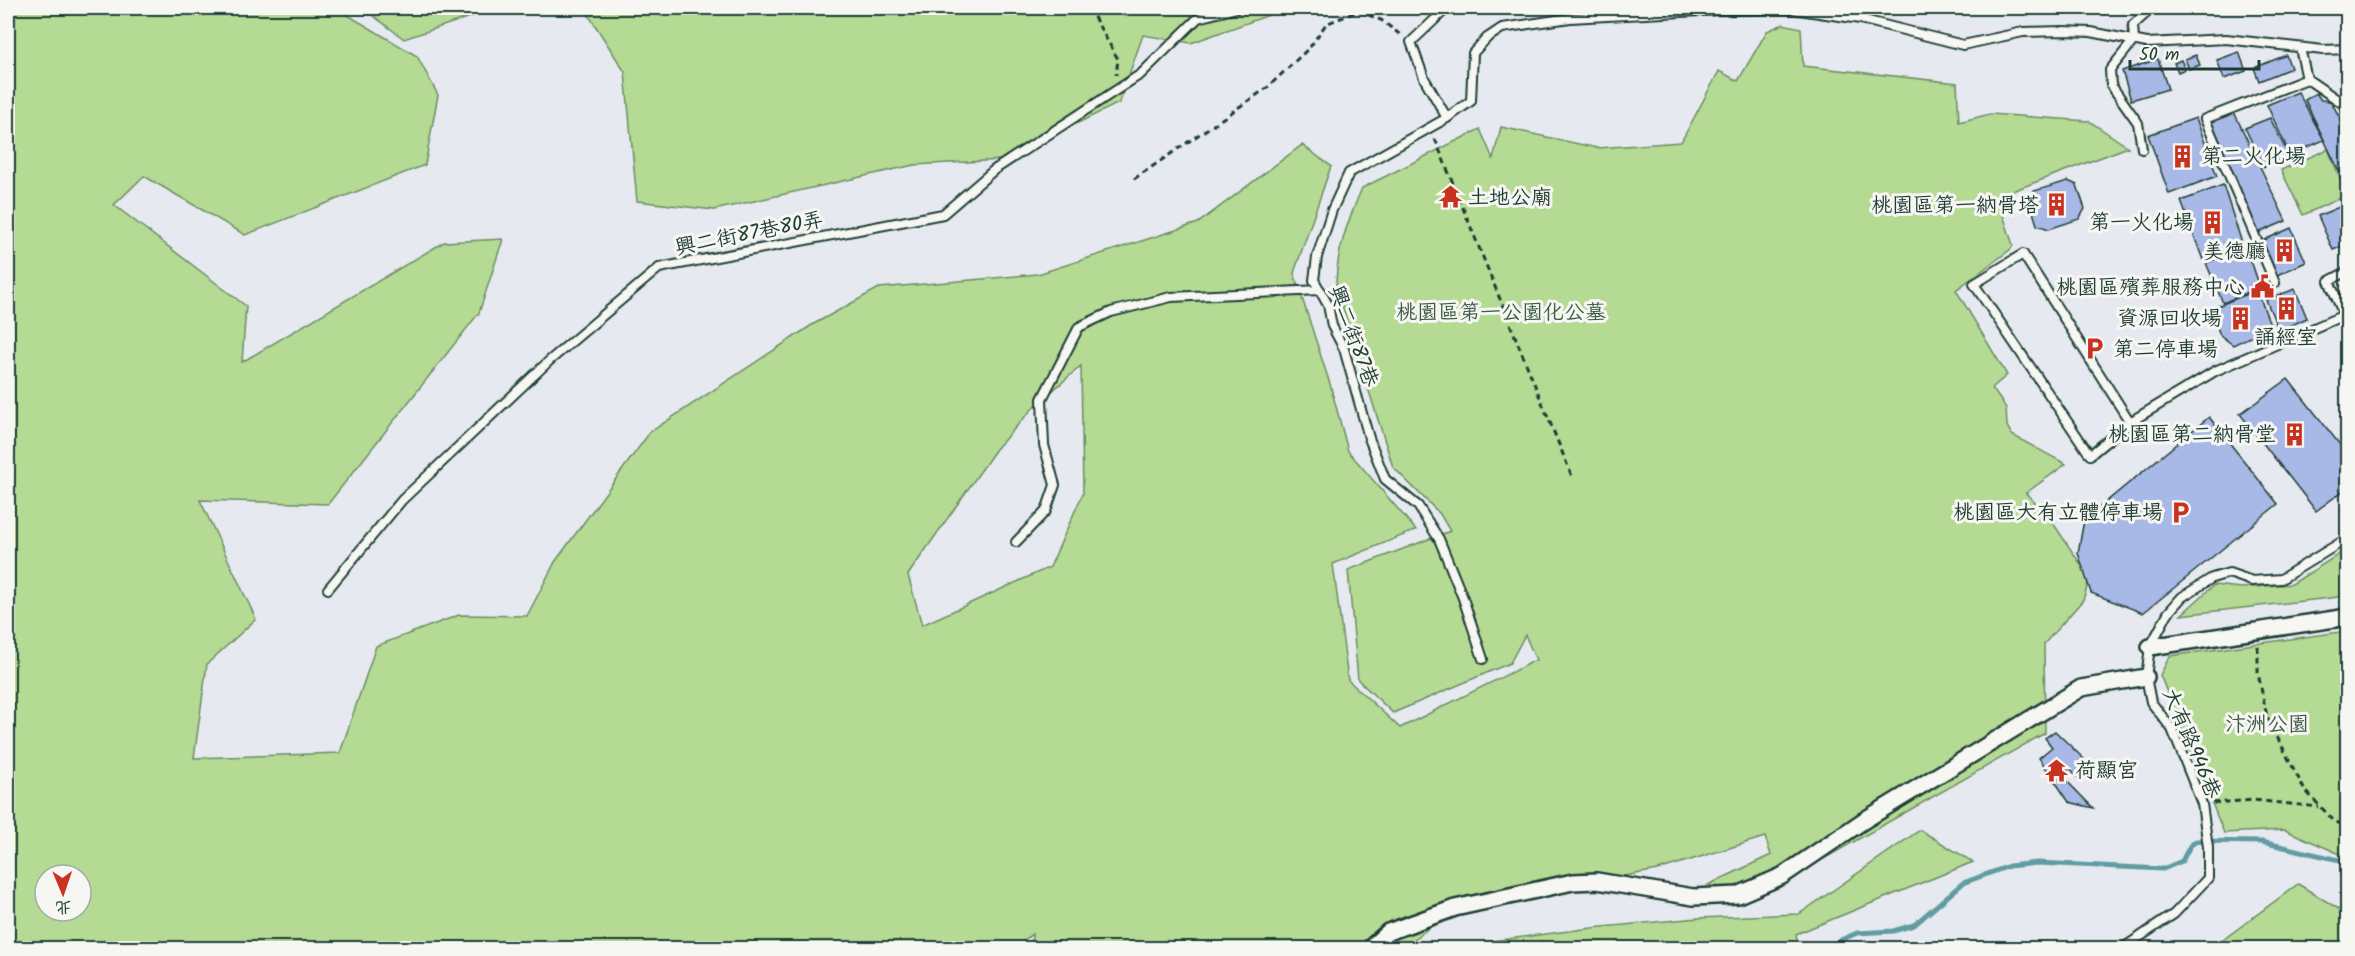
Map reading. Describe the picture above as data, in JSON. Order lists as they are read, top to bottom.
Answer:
{
  "streets": {
    "lane": ["興二街87巷80弄", "興二街87巷", "大有路946巷"]
  },
  "parks": ["桃園區第一公園化公墓", "汴洲公園"],
  "places": {
    "building": [
      "第二火化場",
      "桃園區第一納骨塔",
      "第一火化場",
      "美德廳",
      "誦經室",
      "資源回收場",
      "桃園區第二納骨堂"
    ],
    "temple": ["土地公廟", "荷顯宮"],
    "public building": ["桃園區殯葬服務中心"],
    "parking": ["第二停車場", "桃園區大有立體停車場"]
  },
  "scale_bar": "50 m",
  "north": "bottom"
}
